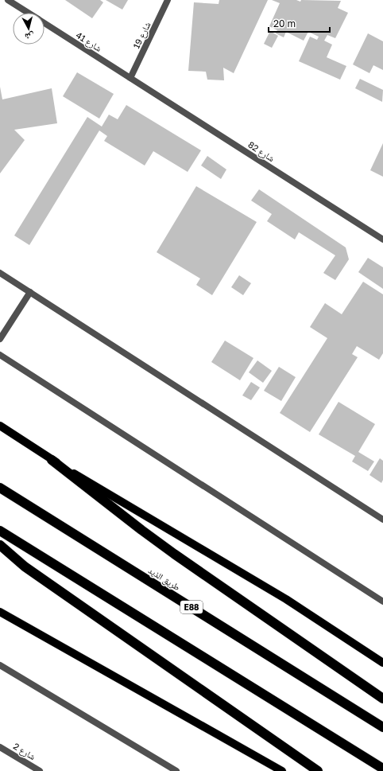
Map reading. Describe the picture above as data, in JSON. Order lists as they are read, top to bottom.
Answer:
{
  "streets": {
    "highway": ["طريق الذيد", "E88"],
    "street": [
      "شارع 19",
      "شارع 41",
      "شارع 82",
      "شارع 2"
    ]
  },
  "crossings": [
    ["شارع 19", "شارع 41"],
    ["شارع 19", "شارع 82"],
    ["شارع 41", "شارع 82"]
  ],
  "scale_bar": "20 m",
  "north": "bottom"
}
